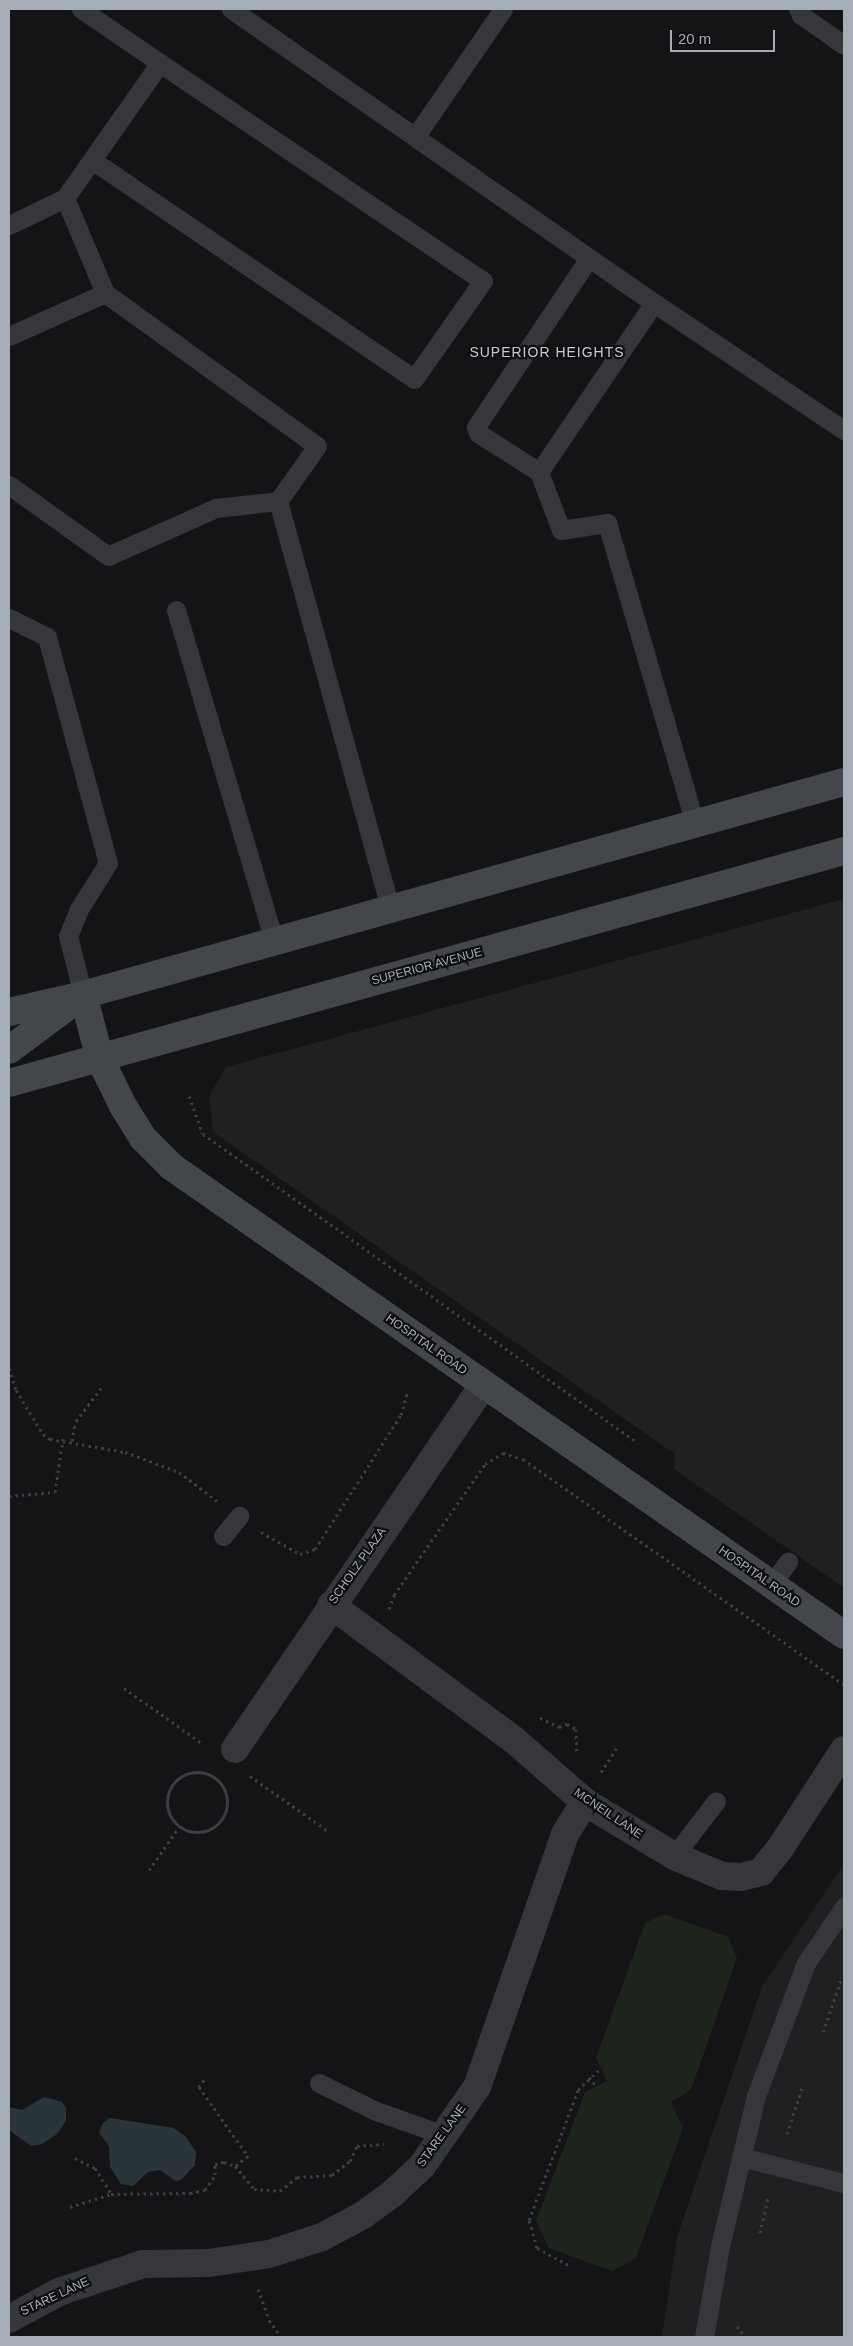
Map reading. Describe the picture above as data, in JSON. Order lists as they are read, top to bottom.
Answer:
{
  "streets": {
    "main road": ["SUPERIOR AVENUE", "HOSPITAL ROAD"],
    "street": ["SCHOLZ PLAZA", "MCNEIL LANE", "STARE LANE"]
  },
  "crossings": [
    ["SUPERIOR AVENUE", "HOSPITAL ROAD"],
    ["HOSPITAL ROAD", "SCHOLZ PLAZA"],
    ["SCHOLZ PLAZA", "MCNEIL LANE"],
    ["MCNEIL LANE", "STARE LANE"]
  ],
  "districts": ["SUPERIOR HEIGHTS"],
  "scale_bar": "20 m"
}
